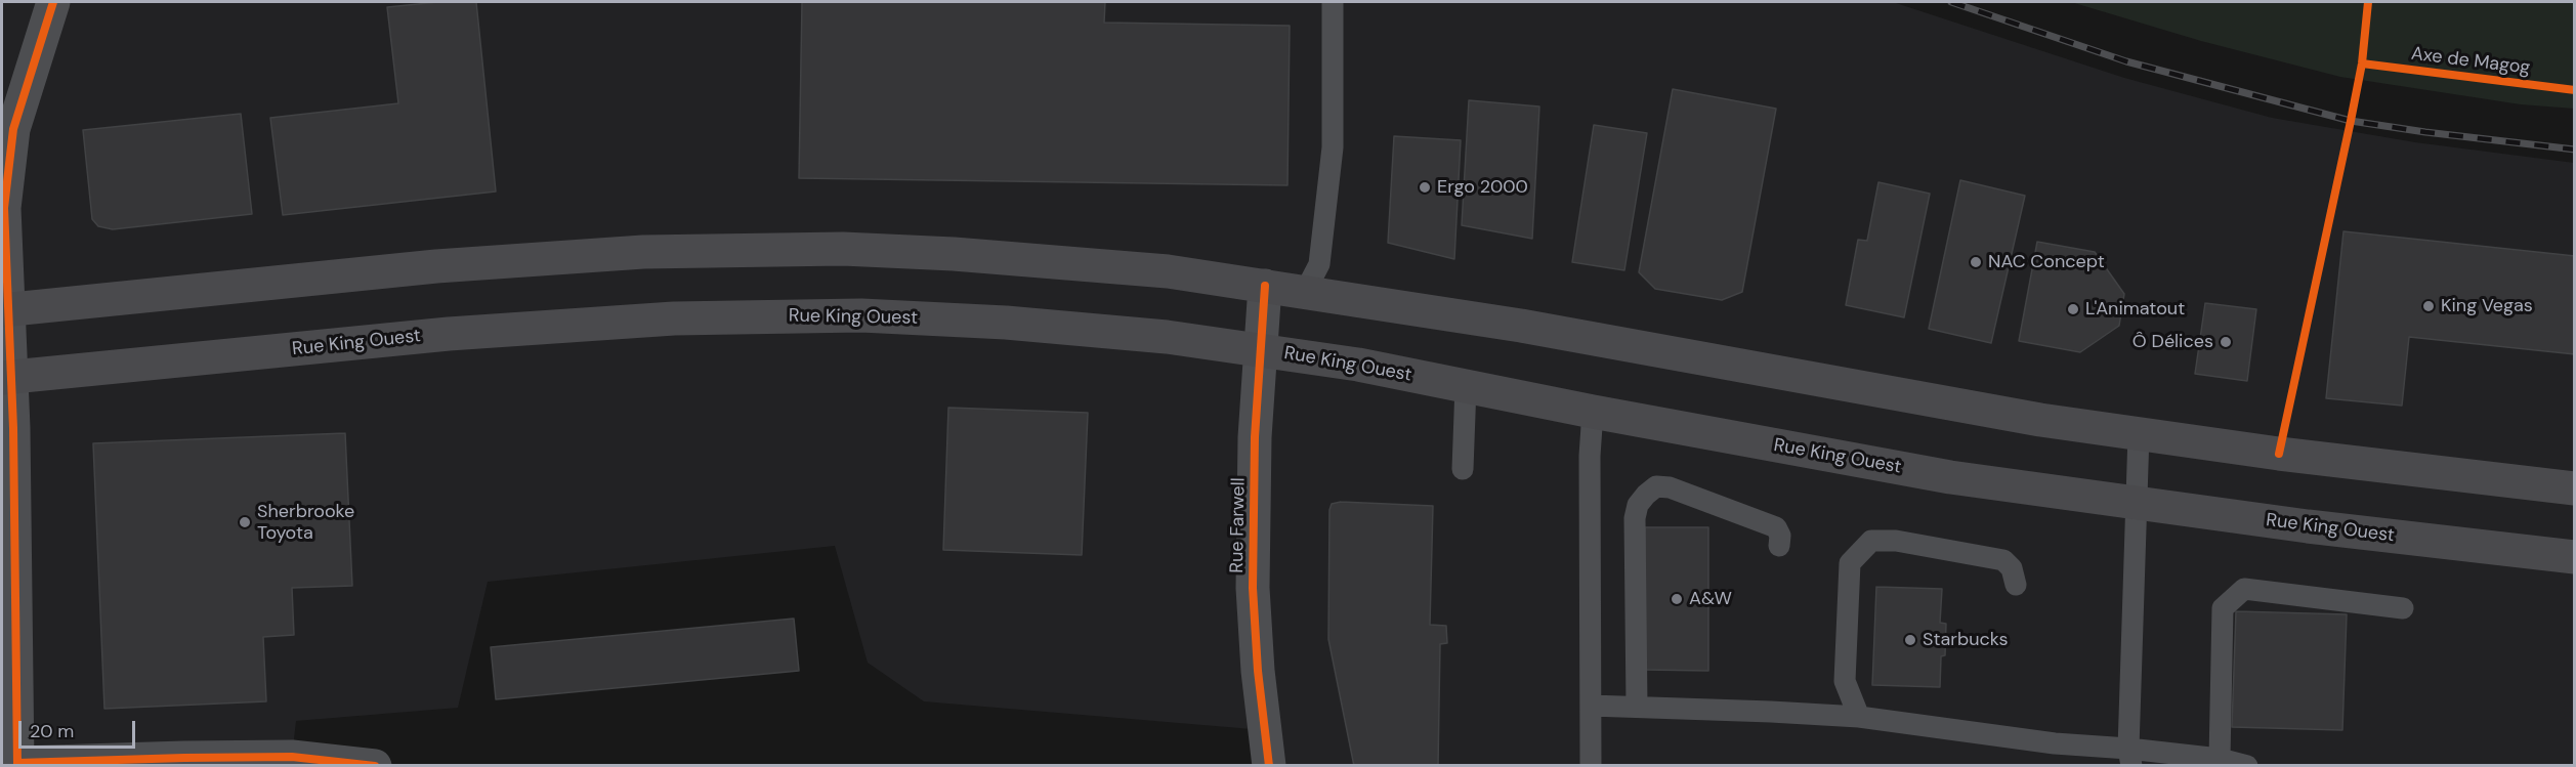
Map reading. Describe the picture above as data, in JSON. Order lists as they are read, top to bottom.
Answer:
{
  "streets": {
    "main road": ["Rue King Ouest"],
    "street": ["Rue Farwell"],
    "cycle path": ["Axe de Magog"]
  },
  "crossings": [
    ["Rue King Ouest", "Rue Farwell"]
  ],
  "places": [
    "Ergo 2000",
    "NAC Concept",
    "King Vegas",
    "L'Animatout",
    "Ô Délices",
    "Sherbrooke Toyota",
    "A&W",
    "Starbucks"
  ],
  "scale_bar": "20 m"
}
